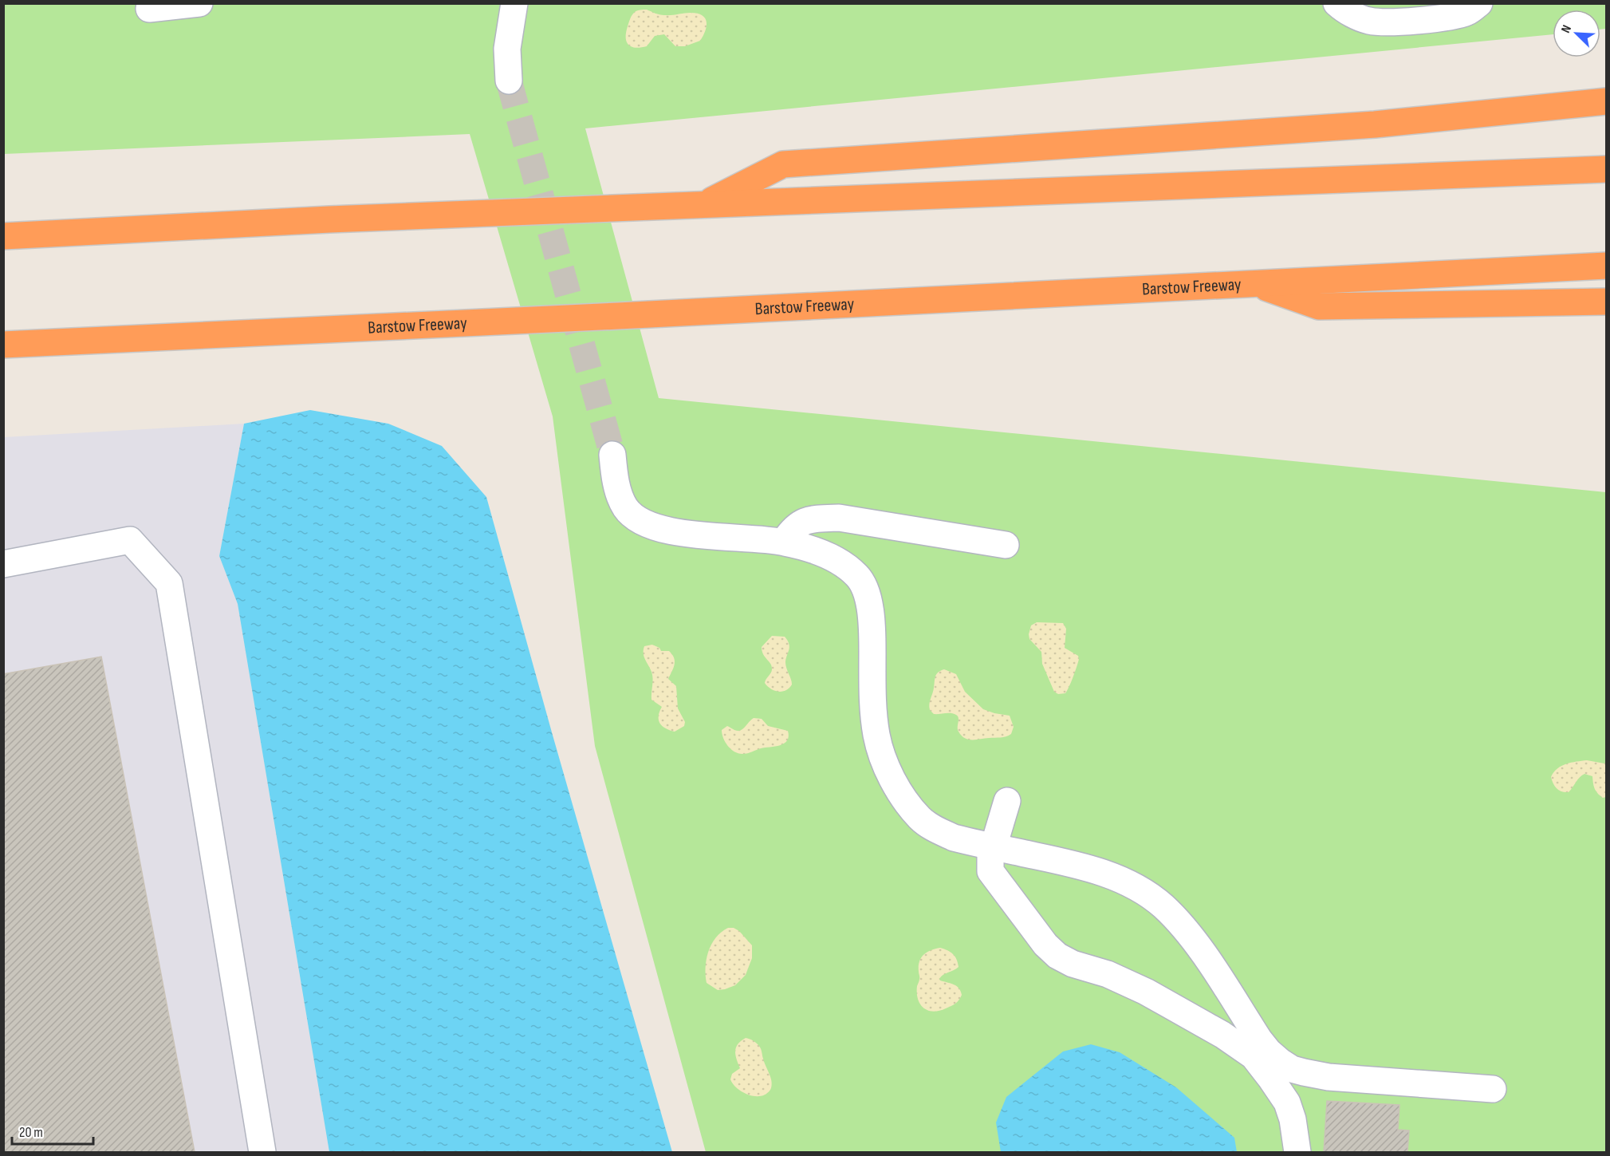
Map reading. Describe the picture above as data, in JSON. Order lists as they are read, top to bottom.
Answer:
{
  "streets": {
    "highway": ["Barstow Freeway"]
  },
  "scale_bar": "20 m",
  "north": "top left"
}
